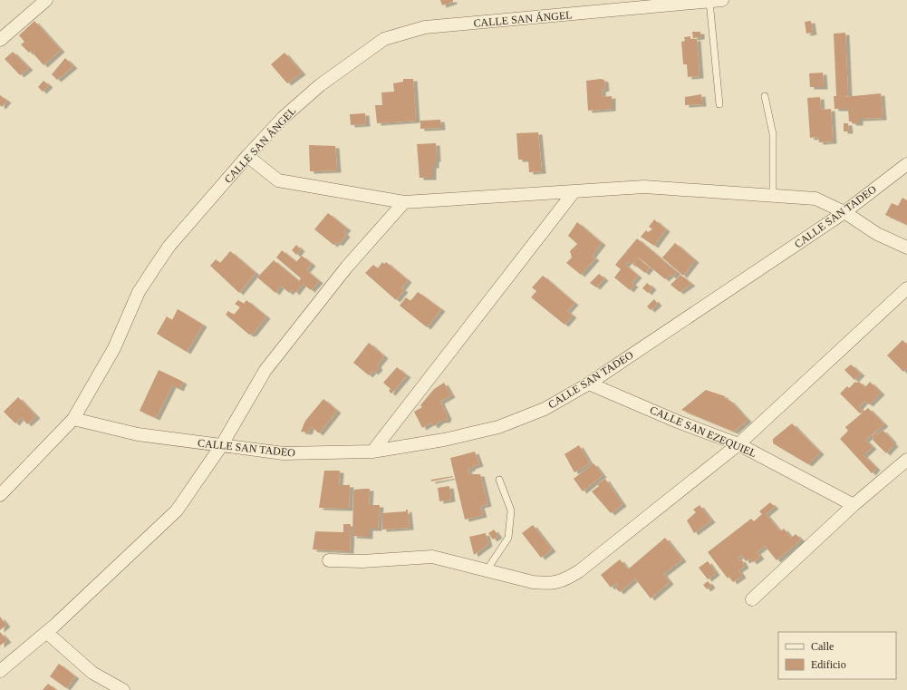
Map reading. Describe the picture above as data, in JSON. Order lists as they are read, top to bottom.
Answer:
{
  "streets": {
    "street": ["CALLE SAN ÁNGEL", "CALLE SAN TADEO", "CALLE SAN EZEQUIEL"]
  },
  "crossings": [
    ["CALLE SAN ÁNGEL", "CALLE SAN TADEO"],
    ["CALLE SAN TADEO", "CALLE SAN EZEQUIEL"]
  ],
  "legend": ["Calle", "Edificio"]
}
